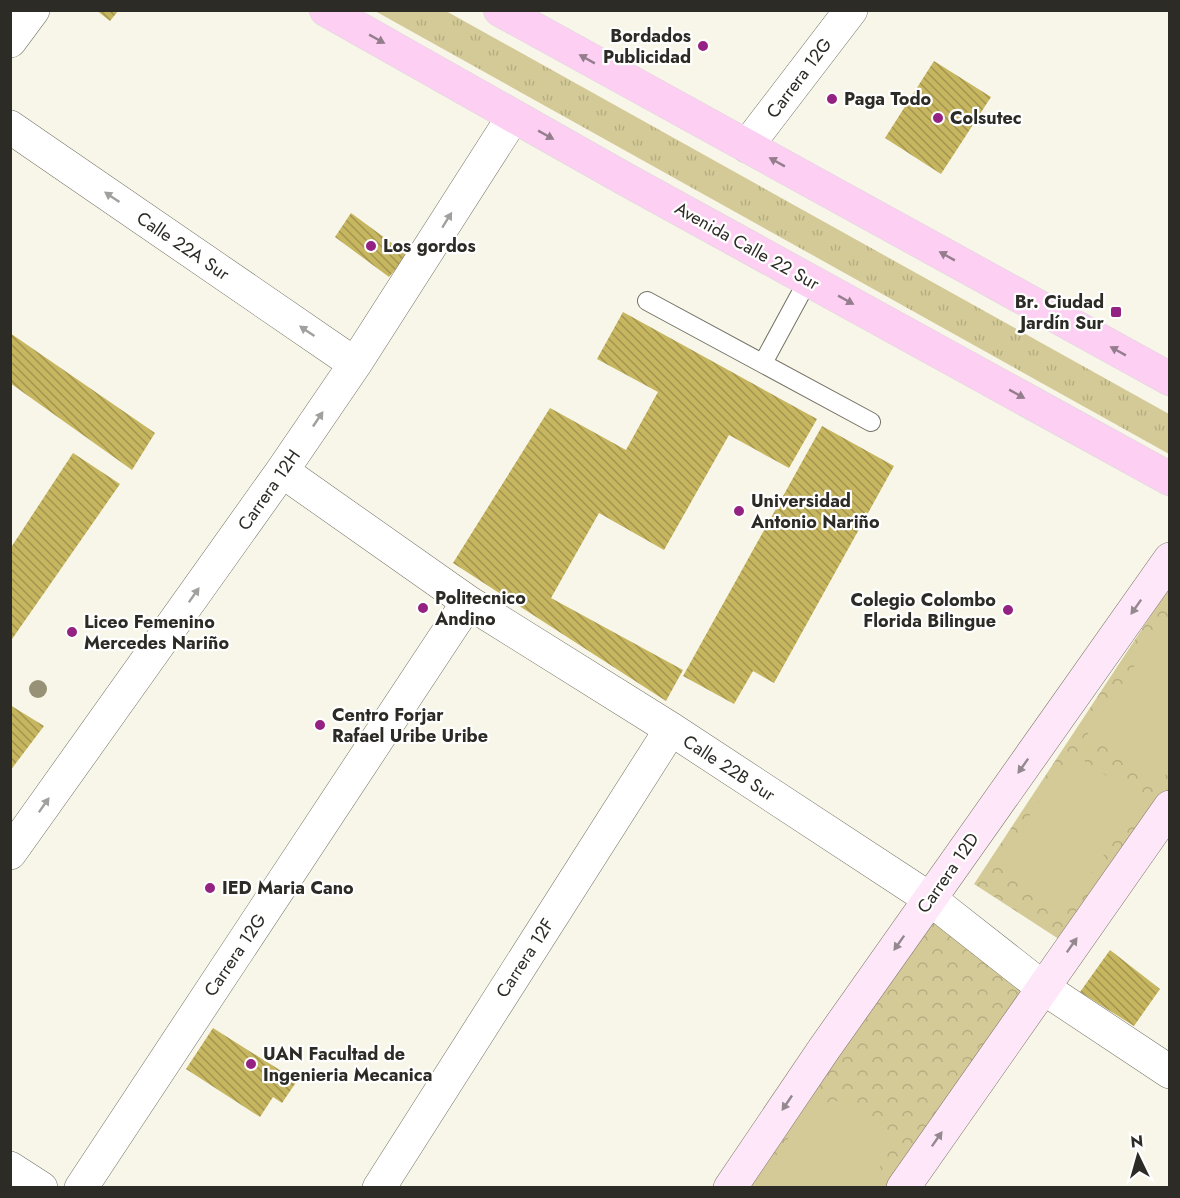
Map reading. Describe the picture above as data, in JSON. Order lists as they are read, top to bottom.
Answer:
{
  "streets": {
    "main road": ["Avenida Calle 22 Sur"],
    "street": [
      "Carrera 12G",
      "Calle 22A Sur",
      "Carrera 12H",
      "Calle 22B Sur",
      "Carrera 12D",
      "Carrera 12F"
    ]
  },
  "crossings": [
    ["Carrera 12G", "Calle 22B Sur"],
    ["Calle 22A Sur", "Carrera 12H"],
    ["Avenida Calle 22 Sur", "Carrera 12H"],
    ["Carrera 12H", "Calle 22B Sur"],
    ["Calle 22B Sur", "Carrera 12D"],
    ["Calle 22B Sur", "Carrera 12F"]
  ],
  "one_way": ["Calle 22A Sur", "Carrera 12H"],
  "places": {
    "other": [
      "Bordados Publicidad",
      "Paga Todo",
      "Colsutec",
      "Los gordos",
      "Universidad Antonio Nariño",
      "Politecnico Andino",
      "Colegio Colombo Florida Bilingue",
      "Liceo Femenino Mercedes Nariño",
      "Centro Forjar Rafael Uribe Uribe",
      "IED Maria Cano",
      "UAN Facultad de Ingenieria Mecanica"
    ],
    "transit": ["Br. Ciudad Jardín Sur"]
  },
  "north": "top"
}
